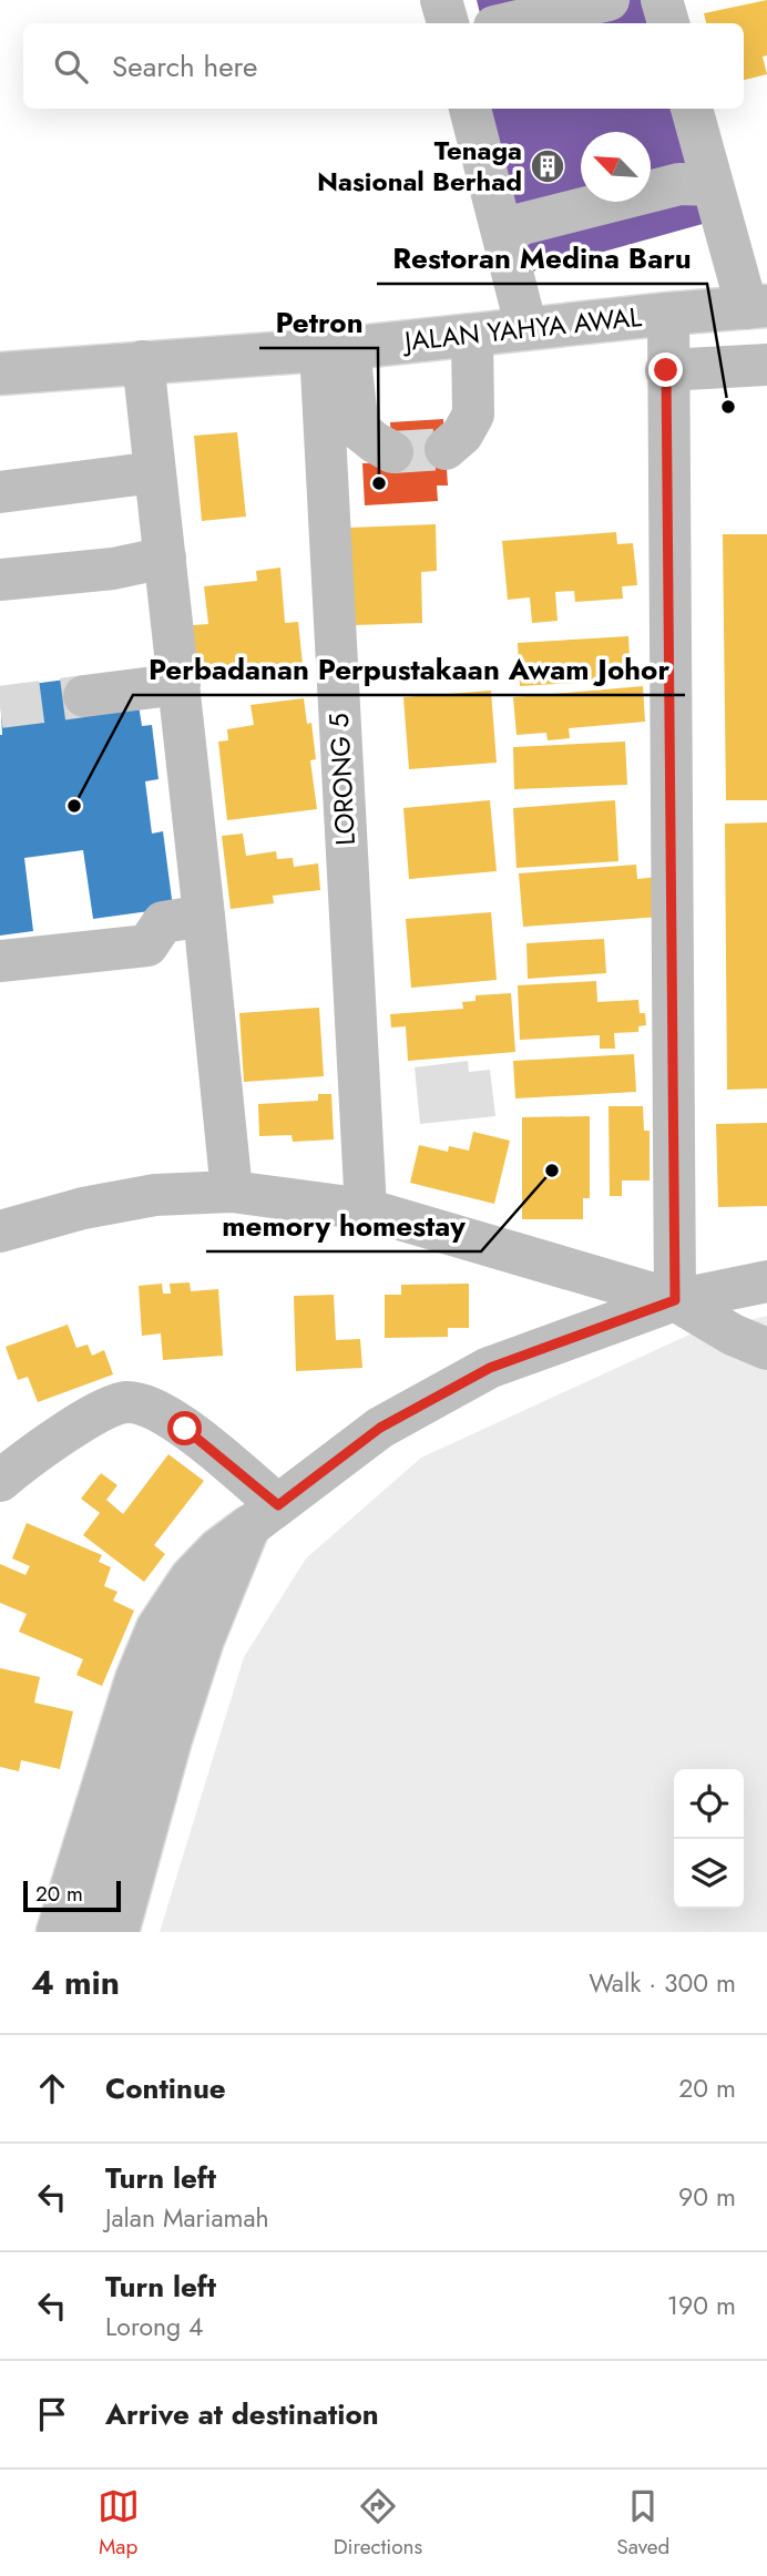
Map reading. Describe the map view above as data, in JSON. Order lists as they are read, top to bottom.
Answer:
{
  "streets": {
    "main road": ["JALAN YAHYA AWAL", "LORONG 5"]
  },
  "crossings": [
    ["JALAN YAHYA AWAL", "LORONG 5"]
  ],
  "places": {
    "building": ["Tenaga Nasional Berhad"],
    "other": [
      "Restoran Medina Baru",
      "Petron",
      "Perbadanan Perpustakaan Awam Johor",
      "memory homestay"
    ]
  },
  "scale_bar": "20 m",
  "north": "top left",
  "page": {
    "search": "Search here",
    "scale": "20 m",
    "heading": ["4 min", "Walk · 300 m"],
    "list": [
      ["Continue", "20 m"],
      ["Turn left", "Jalan Mariamah", "90 m"],
      ["Turn left", "Lorong 4", "190 m"],
      "Arrive at destination"
    ],
    "nav": ["Map", "Directions", "Saved"]
  }
}
